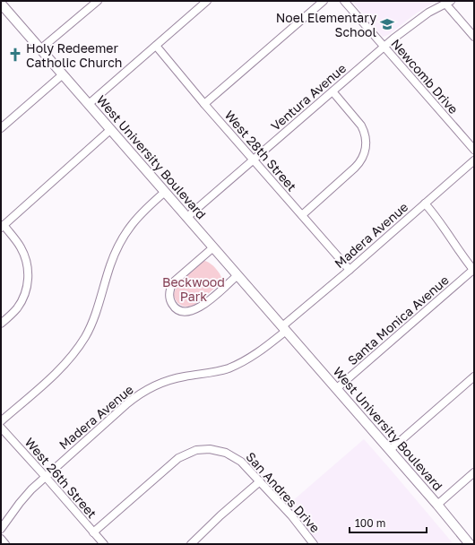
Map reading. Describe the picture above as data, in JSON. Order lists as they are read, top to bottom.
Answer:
{
  "streets": {
    "main road": ["West University Boulevard"],
    "street": [
      "Newcomb Drive",
      "Ventura Avenue",
      "West 28th Street",
      "Madera Avenue",
      "Santa Monica Avenue",
      "West 26th Street",
      "San Andres Drive"
    ]
  },
  "crossings": [
    ["Newcomb Drive", "Ventura Avenue"],
    ["Ventura Avenue", "West 28th Street"],
    ["Ventura Avenue", "West University Boulevard"],
    ["West 28th Street", "Madera Avenue"],
    ["West University Boulevard", "Madera Avenue"],
    ["West University Boulevard", "Santa Monica Avenue"],
    ["Madera Avenue", "West 26th Street"],
    ["West 26th Street", "San Andres Drive"]
  ],
  "parks": ["Beckwood Park"],
  "places": {
    "school or university": ["Noel Elementary School"],
    "church": ["Holy Redeemer Catholic Church"]
  },
  "scale_bar": "100 m"
}
